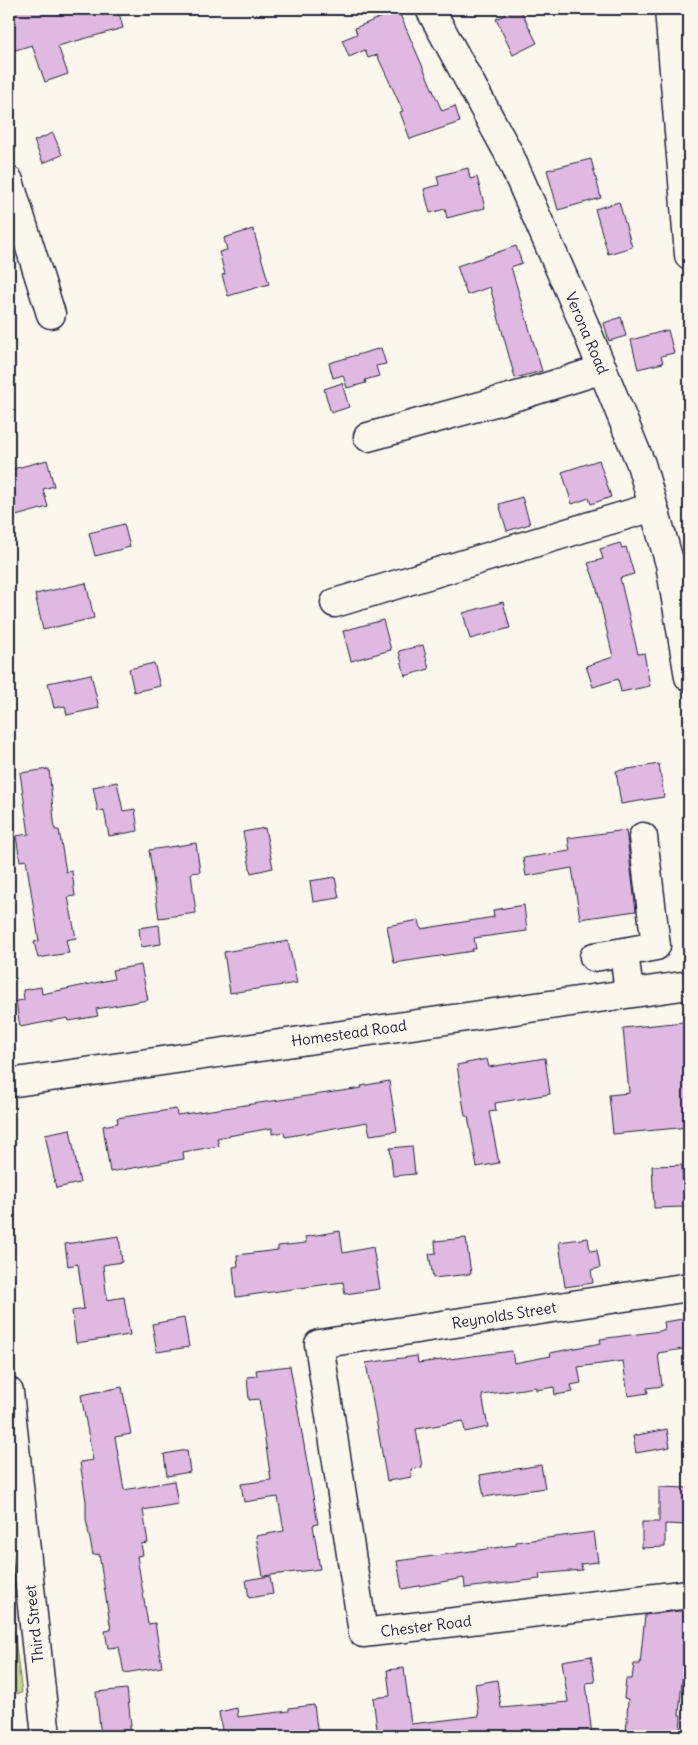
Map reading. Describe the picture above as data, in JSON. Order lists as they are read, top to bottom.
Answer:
{
  "streets": {
    "street": [
      "Verona Road",
      "Homestead Road",
      "Reynolds Street",
      "Third Street",
      "Chester Road"
    ]
  },
  "crossings": [
    ["Reynolds Street", "Chester Road"]
  ]
}
